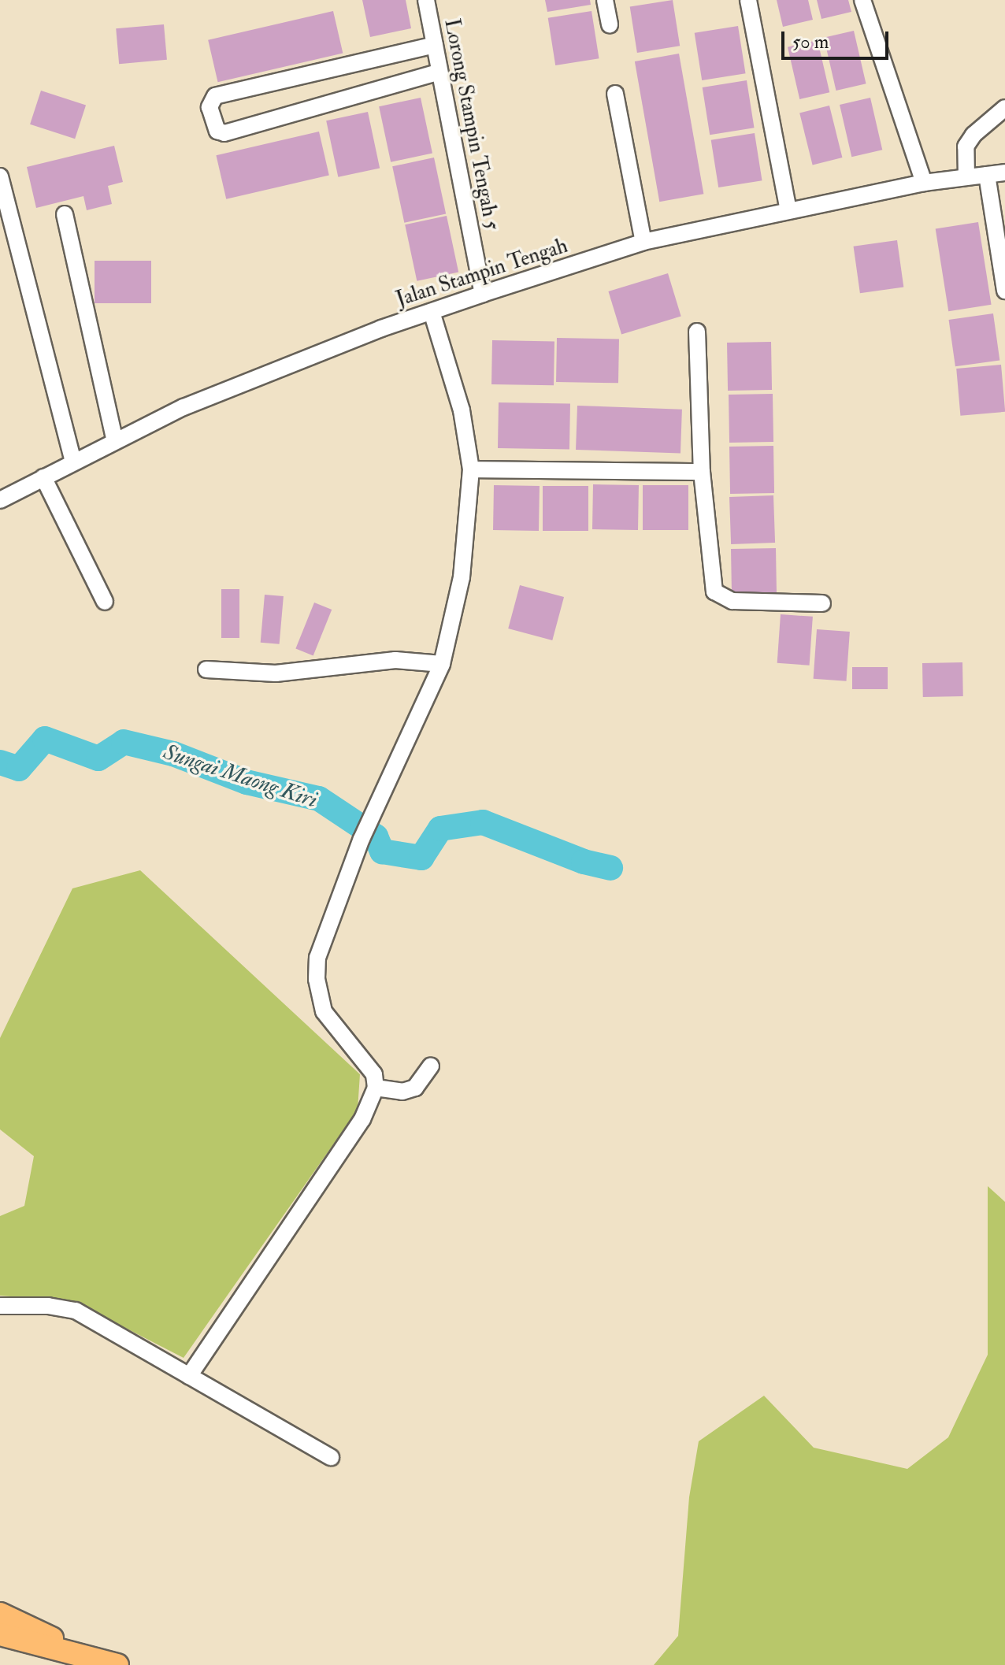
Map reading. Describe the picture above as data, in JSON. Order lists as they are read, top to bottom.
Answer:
{
  "streets": {
    "street": ["Lorong Stampin Tengah 5", "Jalan Stampin Tengah"]
  },
  "crossings": [
    ["Lorong Stampin Tengah 5", "Jalan Stampin Tengah"]
  ],
  "water": ["Sungai Maong Kiri"],
  "scale_bar": "50 m"
}
